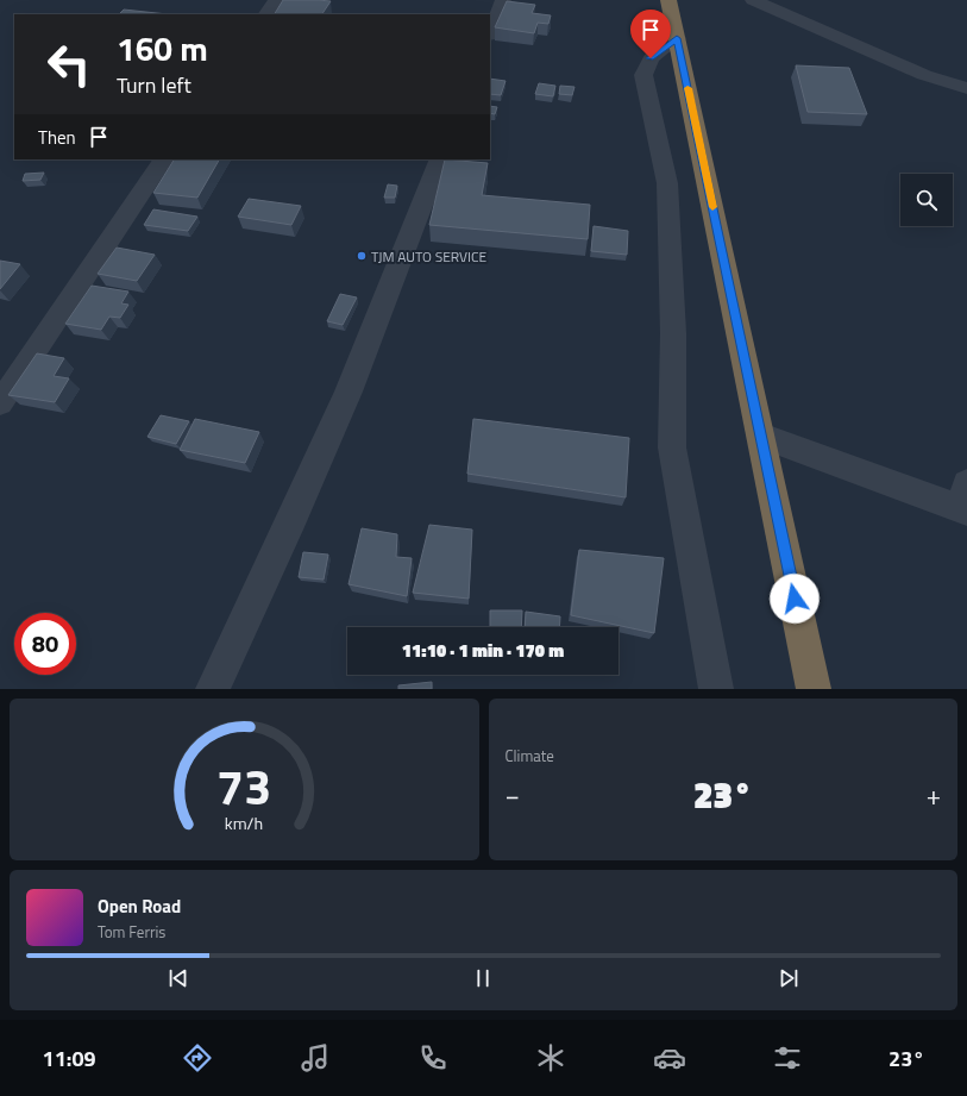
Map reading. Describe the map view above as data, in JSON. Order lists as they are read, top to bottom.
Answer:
{
  "places": ["TJM AUTO SERVICE"],
  "page": {
    "turn": ["160 m", "Turn left"],
    "then": "Then",
    "limit": "80",
    "trip": "11:10 · 1 min · 170 m",
    "tile": "Climate",
    "heat": ["−", "23°", "+"],
    "song": ["Open Road", "Tom Ferris"],
    "tabs": ["11:09", "23°"],
    "gauge": ["73", "km/h"]
  }
}
